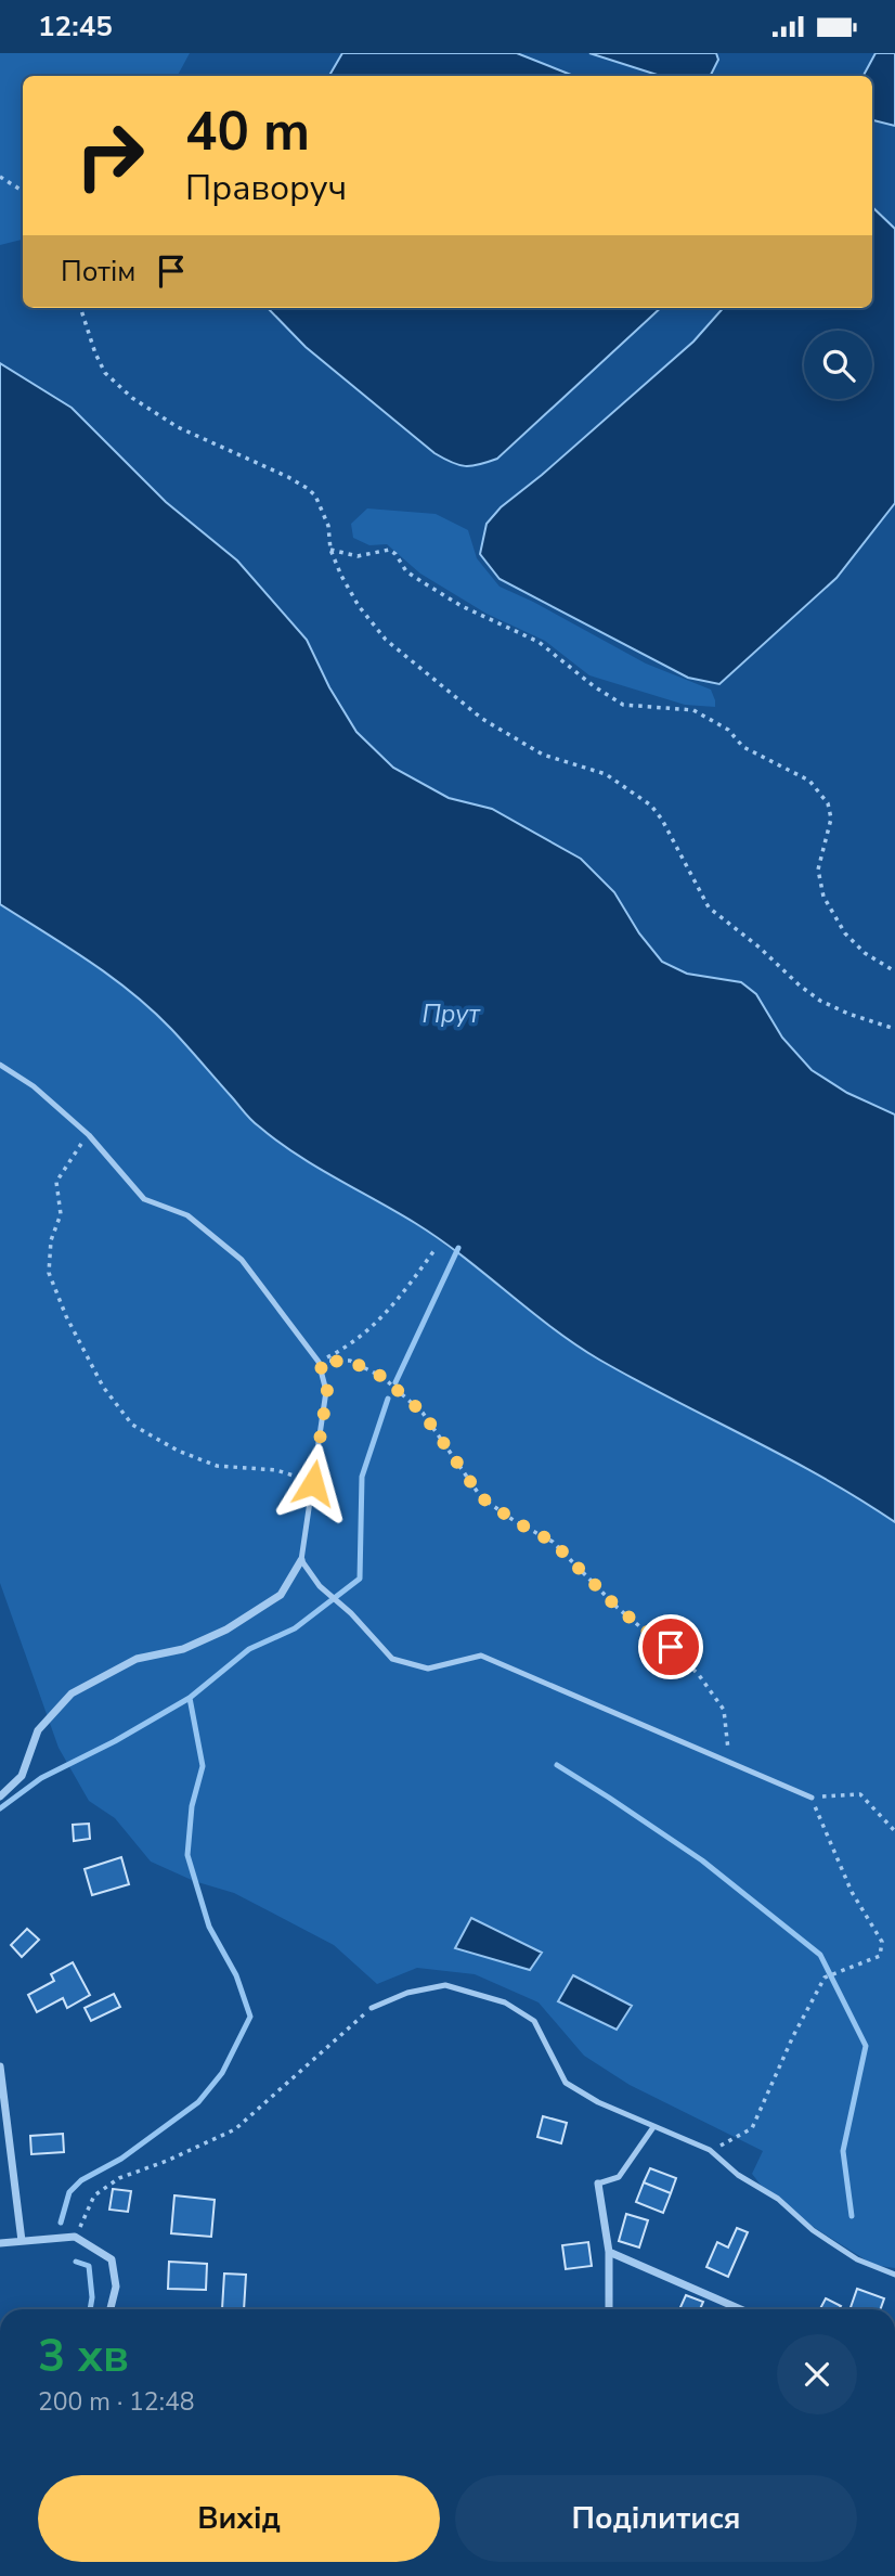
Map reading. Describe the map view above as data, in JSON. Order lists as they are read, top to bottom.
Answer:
{
  "water": ["Прут"],
  "page": {
    "status": "12:45",
    "turn": ["40 m", "Праворуч"],
    "then": "Потім",
    "heading": ["3 хв", "200 m · 12:48"],
    "buttons": ["Вихід", "Поділитися"]
  }
}
